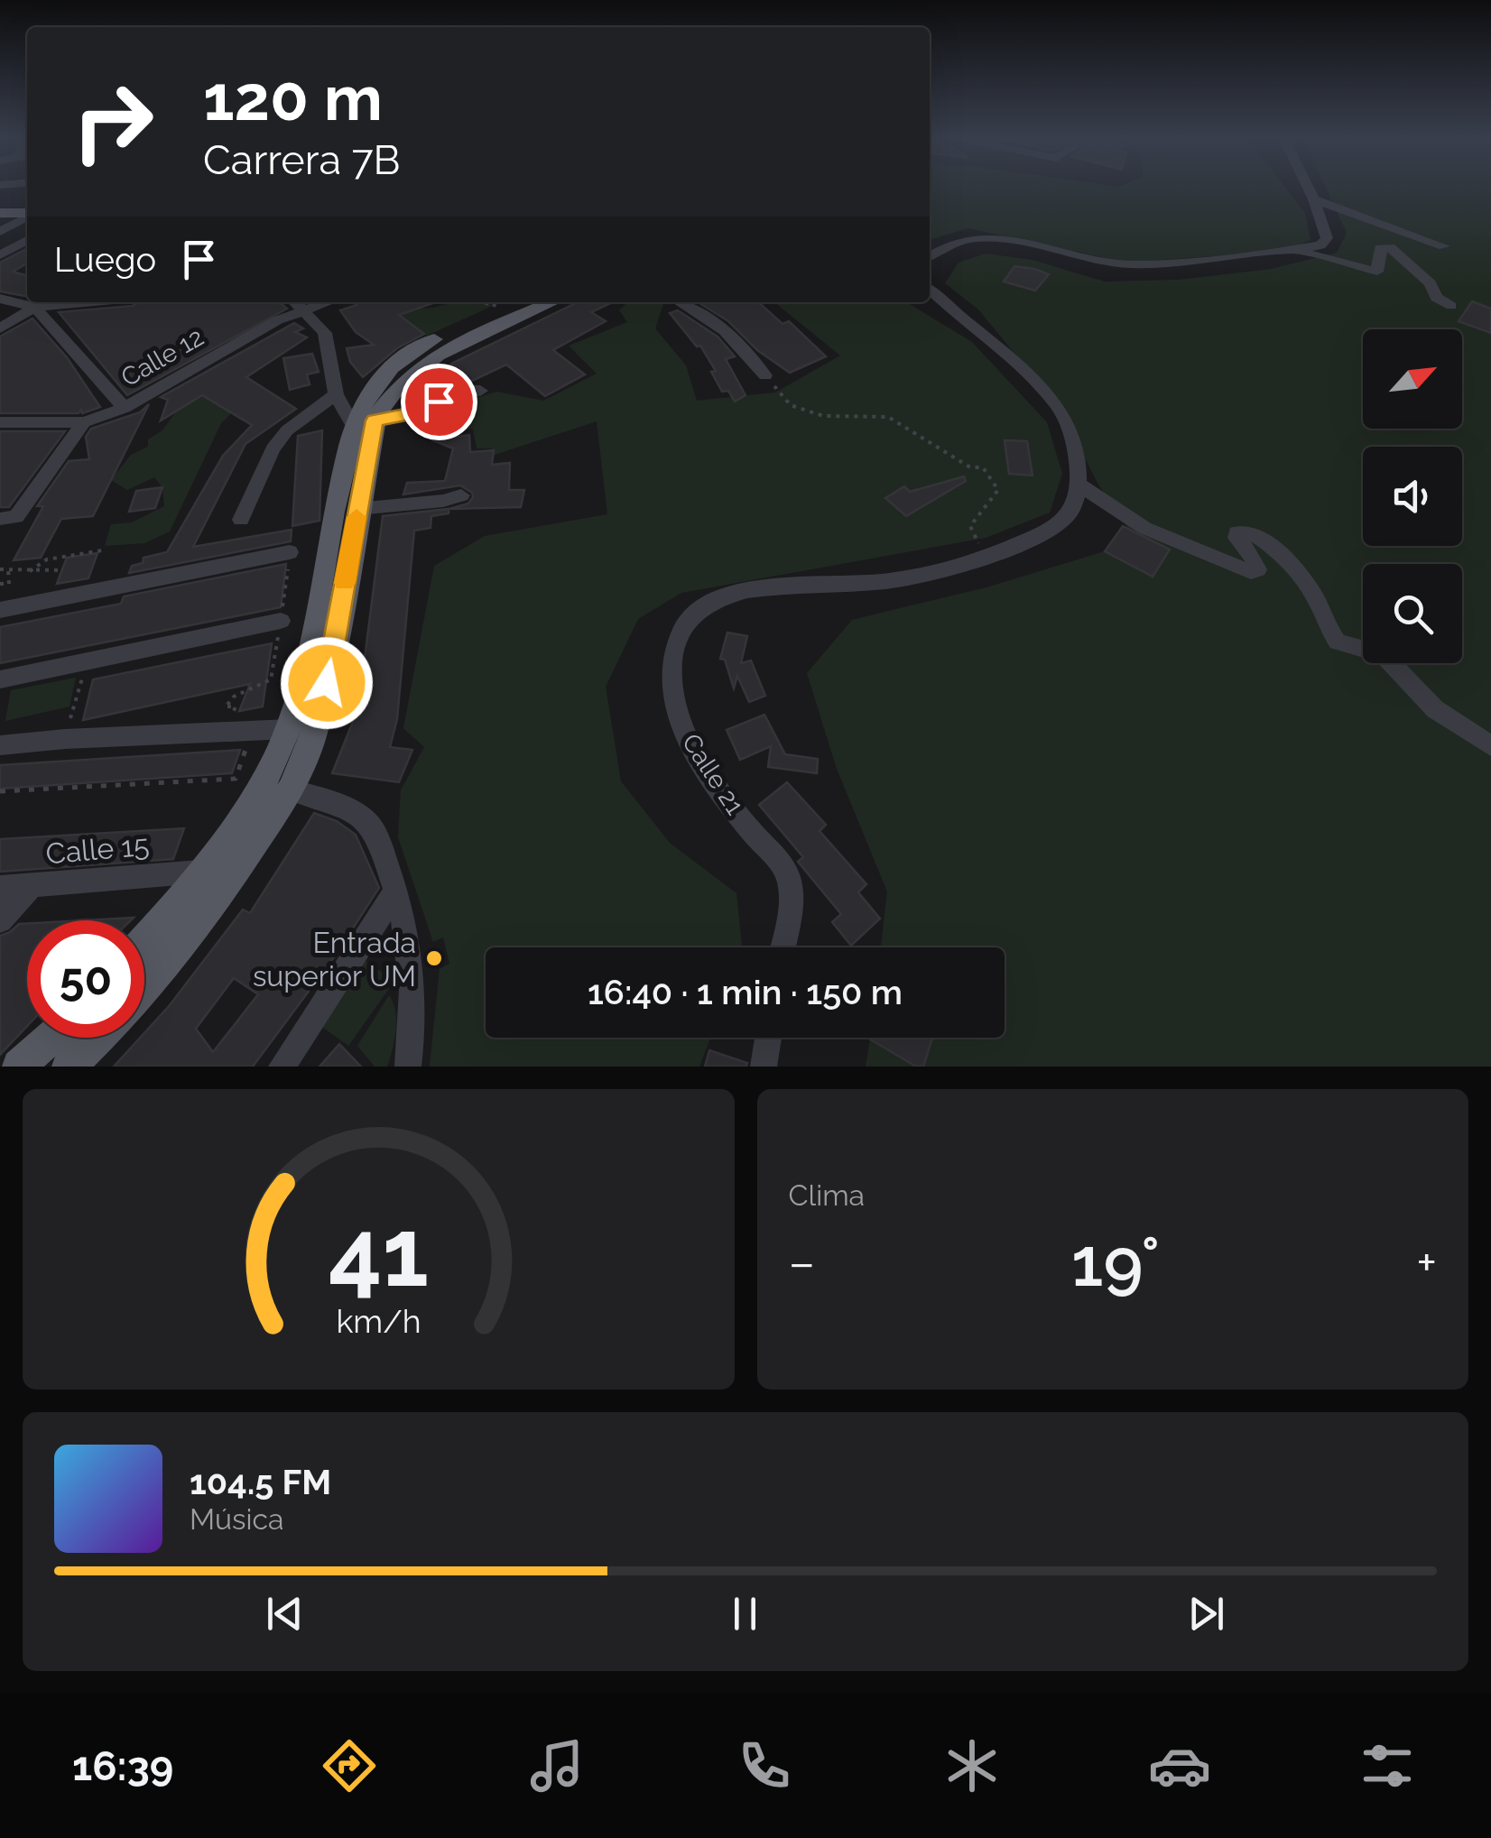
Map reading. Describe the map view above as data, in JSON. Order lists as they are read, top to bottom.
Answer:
{
  "streets": {
    "street": ["Calle 12", "Calle 21", "Calle 15"]
  },
  "places": ["Entrada superior UM"],
  "north": "top right",
  "page": {
    "turn": ["120 m", "Carrera 7B"],
    "then": "Luego",
    "limit": "50",
    "trip": "16:40 · 1 min · 150 m",
    "tile": "Clima",
    "heat": ["−", "19°", "+"],
    "song": ["104.5 FM", "Música"],
    "tabs": "16:39",
    "gauge": ["41", "km/h"]
  }
}
